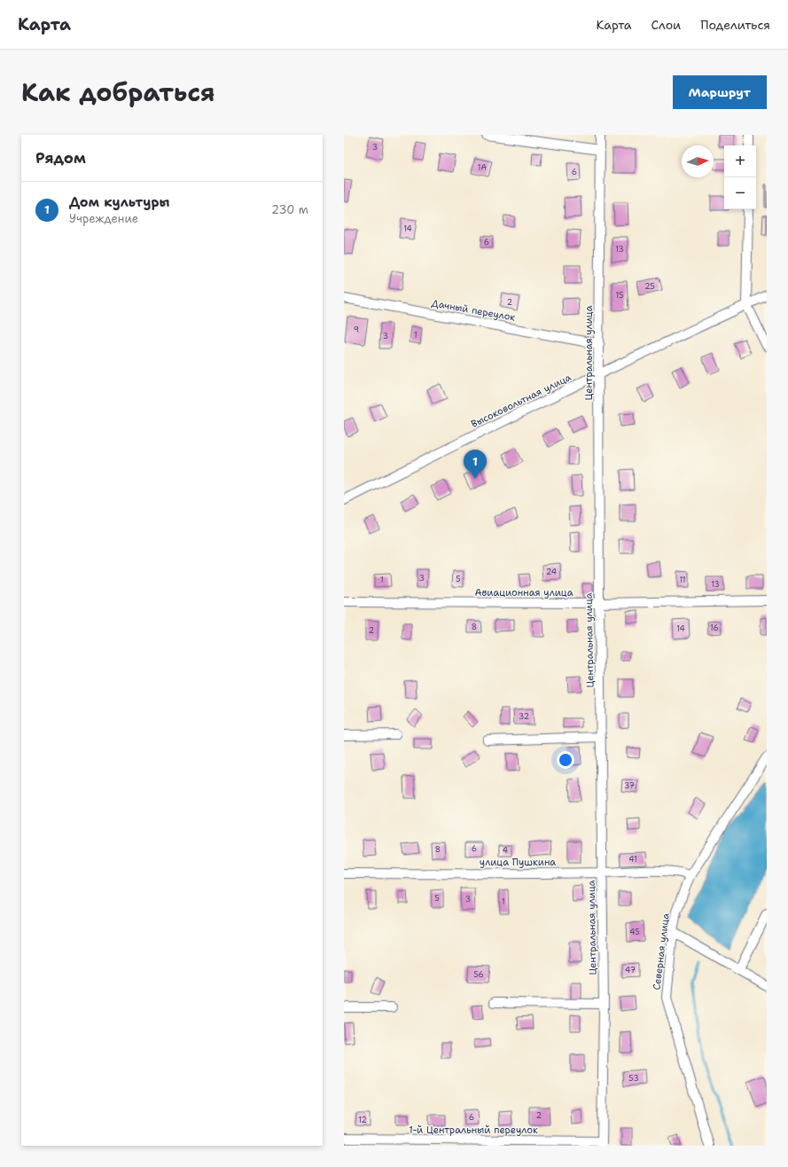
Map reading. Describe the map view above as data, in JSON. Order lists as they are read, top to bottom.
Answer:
{
  "streets": {
    "street": [
      "Дачный переулок",
      "Центральная улица",
      "Высоковольтная улица",
      "Авиационная улица",
      "улица Пушкина",
      "Северная улица",
      "1-й Центральный переулок"
    ]
  },
  "crossings": [
    ["Дачный переулок", "Центральная улица"],
    ["Центральная улица", "Высоковольтная улица"],
    ["Центральная улица", "Авиационная улица"],
    ["Центральная улица", "улица Пушкина"],
    ["Центральная улица", "1-й Центральный переулок"],
    ["улица Пушкина", "Северная улица"]
  ],
  "house_numbers": [
    "3",
    "1А",
    "6",
    "14",
    "6",
    "13",
    "25",
    "15",
    "2",
    "9",
    "1",
    "3",
    "24",
    "3",
    "5",
    "1",
    "11",
    "13",
    "8",
    "16",
    "14",
    "2",
    "32",
    "37",
    "6",
    "8",
    "4",
    "41",
    "5",
    "3",
    "1",
    "45",
    "47",
    "56",
    "53",
    "2",
    "6",
    "12"
  ],
  "north": "right",
  "page": {
    "header": "Карта",
    "nav": ["Карта", "Слои", "Поделиться"],
    "title": "Как добраться",
    "buttons": "Маршрут",
    "heading": "Рядом",
    "map_buttons": ["+", "−"],
    "list": [
      {
        "mark": "1",
        "name": "Дом культуры",
        "note": "Учреждение",
        "value": "230 m"
      }
    ],
    "pins": "1"
  }
}
